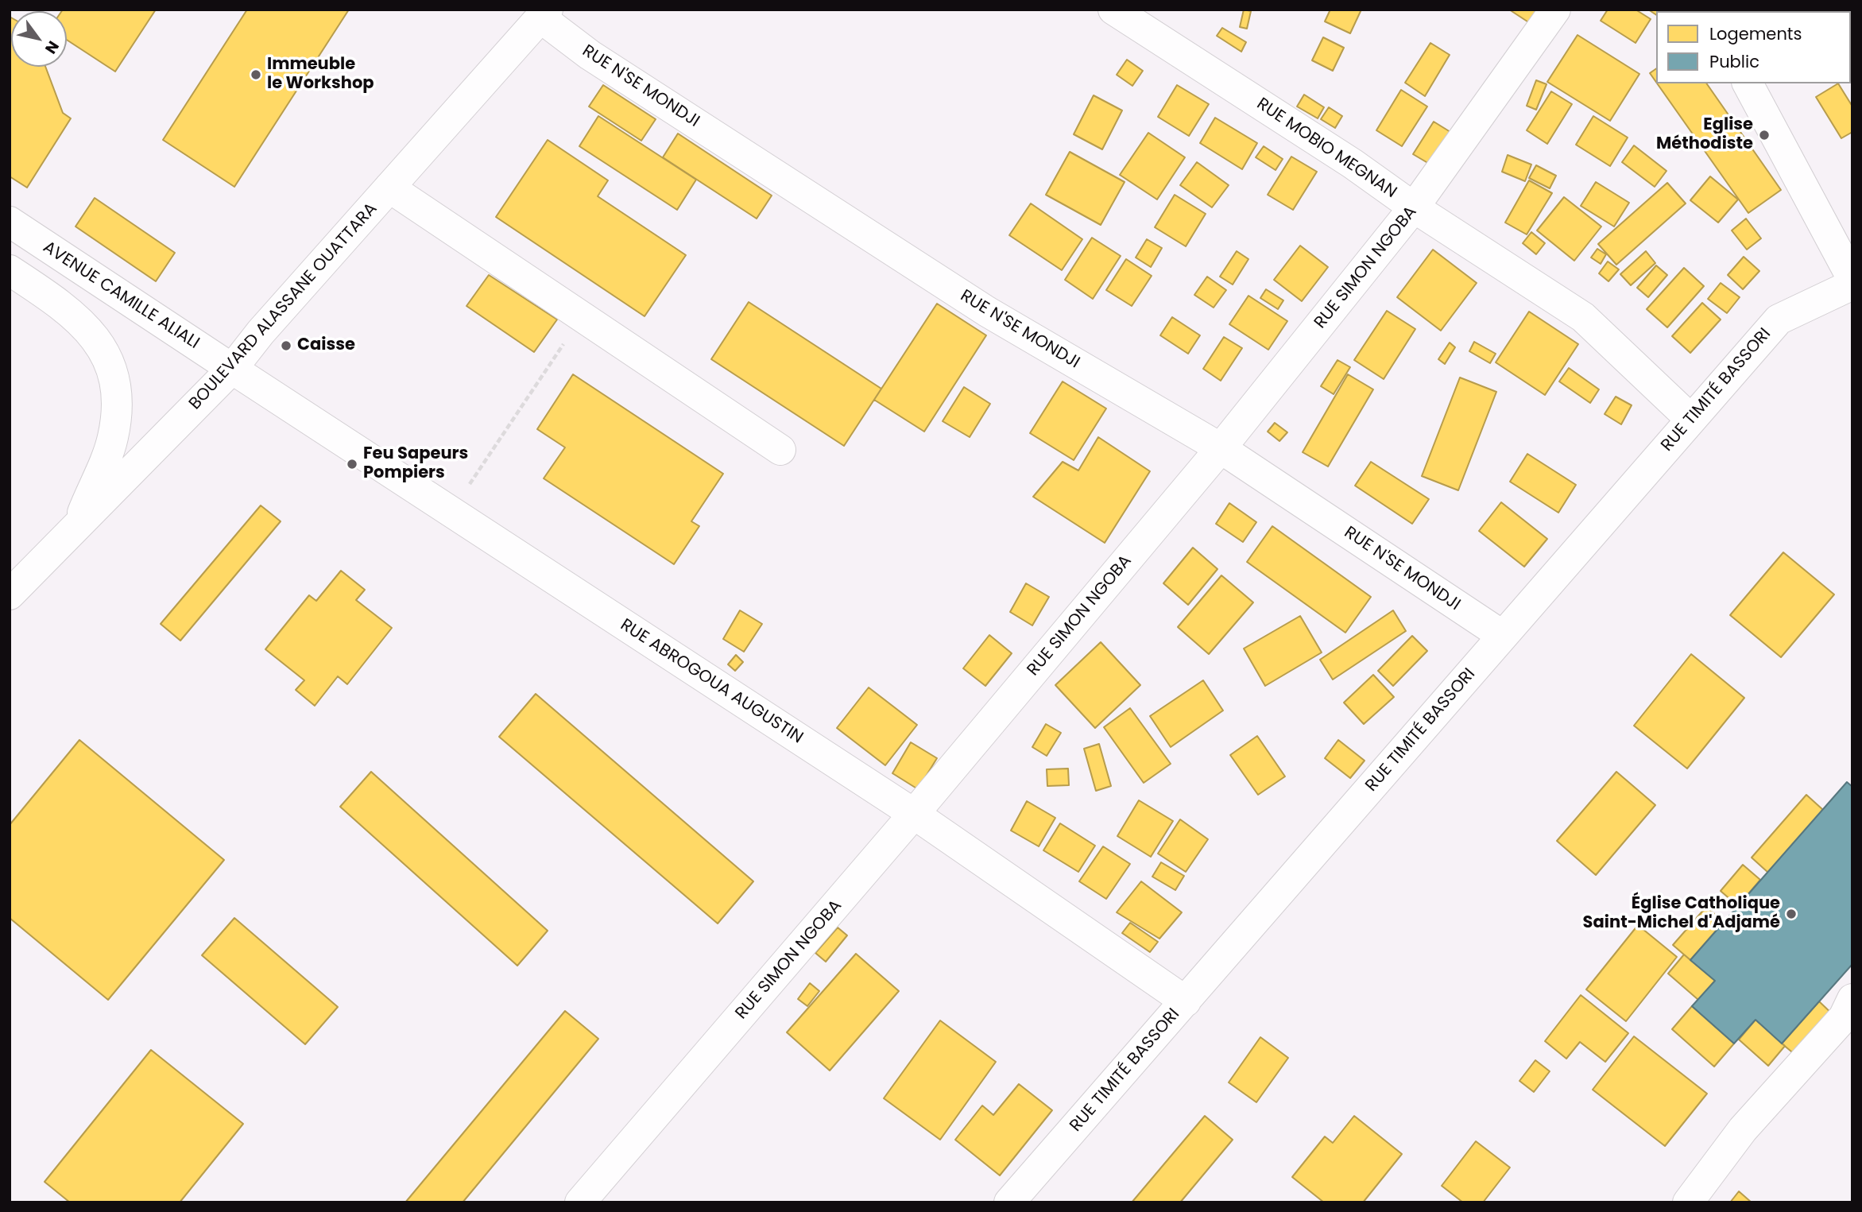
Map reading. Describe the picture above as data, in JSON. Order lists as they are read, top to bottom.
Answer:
{
  "streets": {
    "street": [
      "RUE N'SE MONDJI",
      "RUE MOBIO MEGNAN",
      "RUE SIMON NGOBA",
      "AVENUE CAMILLE ALIALI",
      "BOULEVARD ALASSANE OUATTARA",
      "RUE TIMITÉ BASSORI",
      "RUE ABROGOUA AUGUSTIN"
    ]
  },
  "crossings": [
    ["RUE N'SE MONDJI", "RUE SIMON NGOBA"],
    ["RUE N'SE MONDJI", "BOULEVARD ALASSANE OUATTARA"],
    ["RUE N'SE MONDJI", "RUE TIMITÉ BASSORI"],
    ["RUE MOBIO MEGNAN", "RUE SIMON NGOBA"],
    ["RUE MOBIO MEGNAN", "RUE TIMITÉ BASSORI"],
    ["RUE SIMON NGOBA", "RUE ABROGOUA AUGUSTIN"],
    ["AVENUE CAMILLE ALIALI", "BOULEVARD ALASSANE OUATTARA"],
    ["AVENUE CAMILLE ALIALI", "RUE ABROGOUA AUGUSTIN"],
    ["BOULEVARD ALASSANE OUATTARA", "RUE ABROGOUA AUGUSTIN"],
    ["RUE TIMITÉ BASSORI", "RUE ABROGOUA AUGUSTIN"]
  ],
  "places": [
    "Immeuble le Workshop",
    "Eglise Méthodiste",
    "Caisse",
    "Feu Sapeurs Pompiers",
    "Église Catholique Saint-Michel d'Adjamé"
  ],
  "legend": ["Logements", "Public"],
  "north": "bottom right"
}
